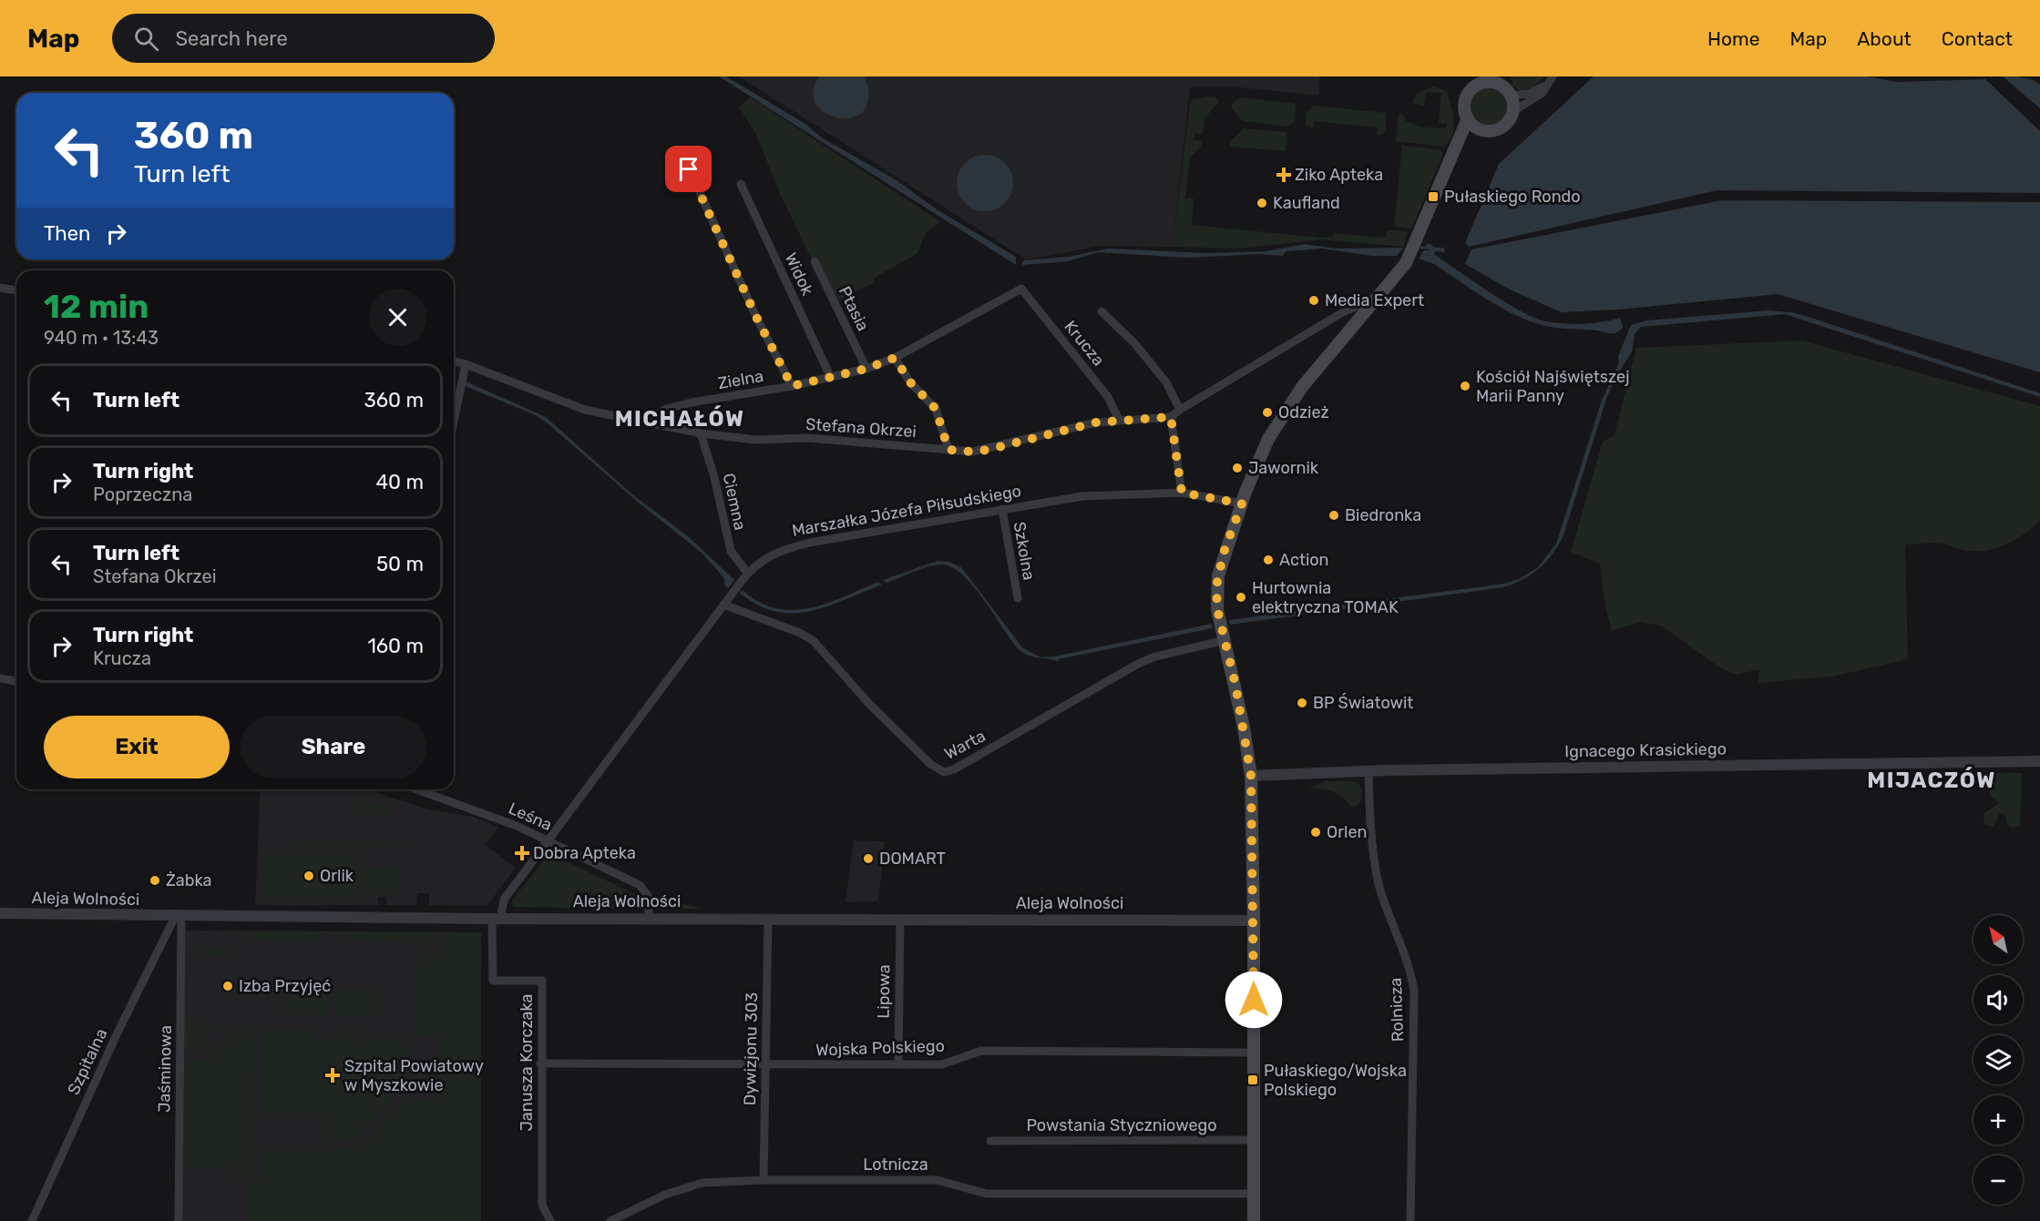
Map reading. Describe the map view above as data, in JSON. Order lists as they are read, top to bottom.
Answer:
{
  "streets": {
    "street": [
      "Widok",
      "Ptasia",
      "Krucza",
      "Zielna",
      "Stefana Okrzei",
      "Ciemna",
      "Marszałka Józefa Piłsudskiego",
      "Szkolna",
      "Warta",
      "Ignacego Krasickiego",
      "Leśna",
      "Aleja Wolności",
      "Lipowa",
      "Rolnicza",
      "Wojska Polskiego",
      "Dywizjonu 303",
      "Szpitalna",
      "Janusza Korczaka",
      "Jaśminowa",
      "Powstania Styczniowego",
      "Lotnicza"
    ]
  },
  "crossings": [
    ["Widok", "Zielna"],
    ["Ptasia", "Zielna"],
    ["Krucza", "Zielna"],
    ["Krucza", "Stefana Okrzei"],
    ["Zielna", "Stefana Okrzei"],
    ["Stefana Okrzei", "Ciemna"],
    ["Ciemna", "Marszałka Józefa Piłsudskiego"],
    ["Marszałka Józefa Piłsudskiego", "Szkolna"],
    ["Marszałka Józefa Piłsudskiego", "Warta"],
    ["Marszałka Józefa Piłsudskiego", "Leśna"],
    ["Marszałka Józefa Piłsudskiego", "Aleja Wolności"],
    ["Marszałka Józefa Piłsudskiego", "Janusza Korczaka"],
    ["Ignacego Krasickiego", "Rolnicza"],
    ["Leśna", "Aleja Wolności"],
    ["Aleja Wolności", "Lipowa"],
    ["Aleja Wolności", "Dywizjonu 303"],
    ["Aleja Wolności", "Szpitalna"],
    ["Aleja Wolności", "Janusza Korczaka"],
    ["Aleja Wolności", "Jaśminowa"],
    ["Lipowa", "Wojska Polskiego"],
    ["Wojska Polskiego", "Dywizjonu 303"],
    ["Wojska Polskiego", "Janusza Korczaka"],
    ["Dywizjonu 303", "Lotnicza"],
    ["Szpitalna", "Jaśminowa"]
  ],
  "districts": ["MICHAŁÓW", "MIJACZÓW"],
  "places": {
    "health": ["Ziko Apteka", "Dobra Apteka", "Szpital Powiatowy w Myszkowie"],
    "transit": ["Pułaskiego Rondo", "Pułaskiego/Wojska Polskiego"],
    "other": [
      "Kaufland",
      "Media Expert",
      "Kościół Najświętszej Marii Panny",
      "Odzież",
      "Jawornik",
      "Biedronka",
      "Action",
      "Hurtownia elektryczna TOMAK",
      "BP Światowit",
      "Orlen",
      "DOMART",
      "Orlik",
      "Żabka",
      "Izba Przyjęć"
    ]
  },
  "north": "top left",
  "page": {
    "header": "Map",
    "search": "Search here",
    "nav": [
      "Home",
      "Map",
      "About",
      "Contact"
    ],
    "turn": ["360 m", "Turn left"],
    "then": "Then",
    "heading": ["12 min", "940 m · 13:43"],
    "list": [
      {
        "name": "Turn left",
        "value": "360 m"
      },
      {
        "name": "Turn right",
        "note": "Poprzeczna",
        "value": "40 m"
      },
      {
        "name": "Turn left",
        "note": "Stefana Okrzei",
        "value": "50 m"
      },
      {
        "name": "Turn right",
        "note": "Krucza",
        "value": "160 m"
      }
    ],
    "buttons": ["Exit", "Share"],
    "map_buttons": ["+", "−"]
  }
}
